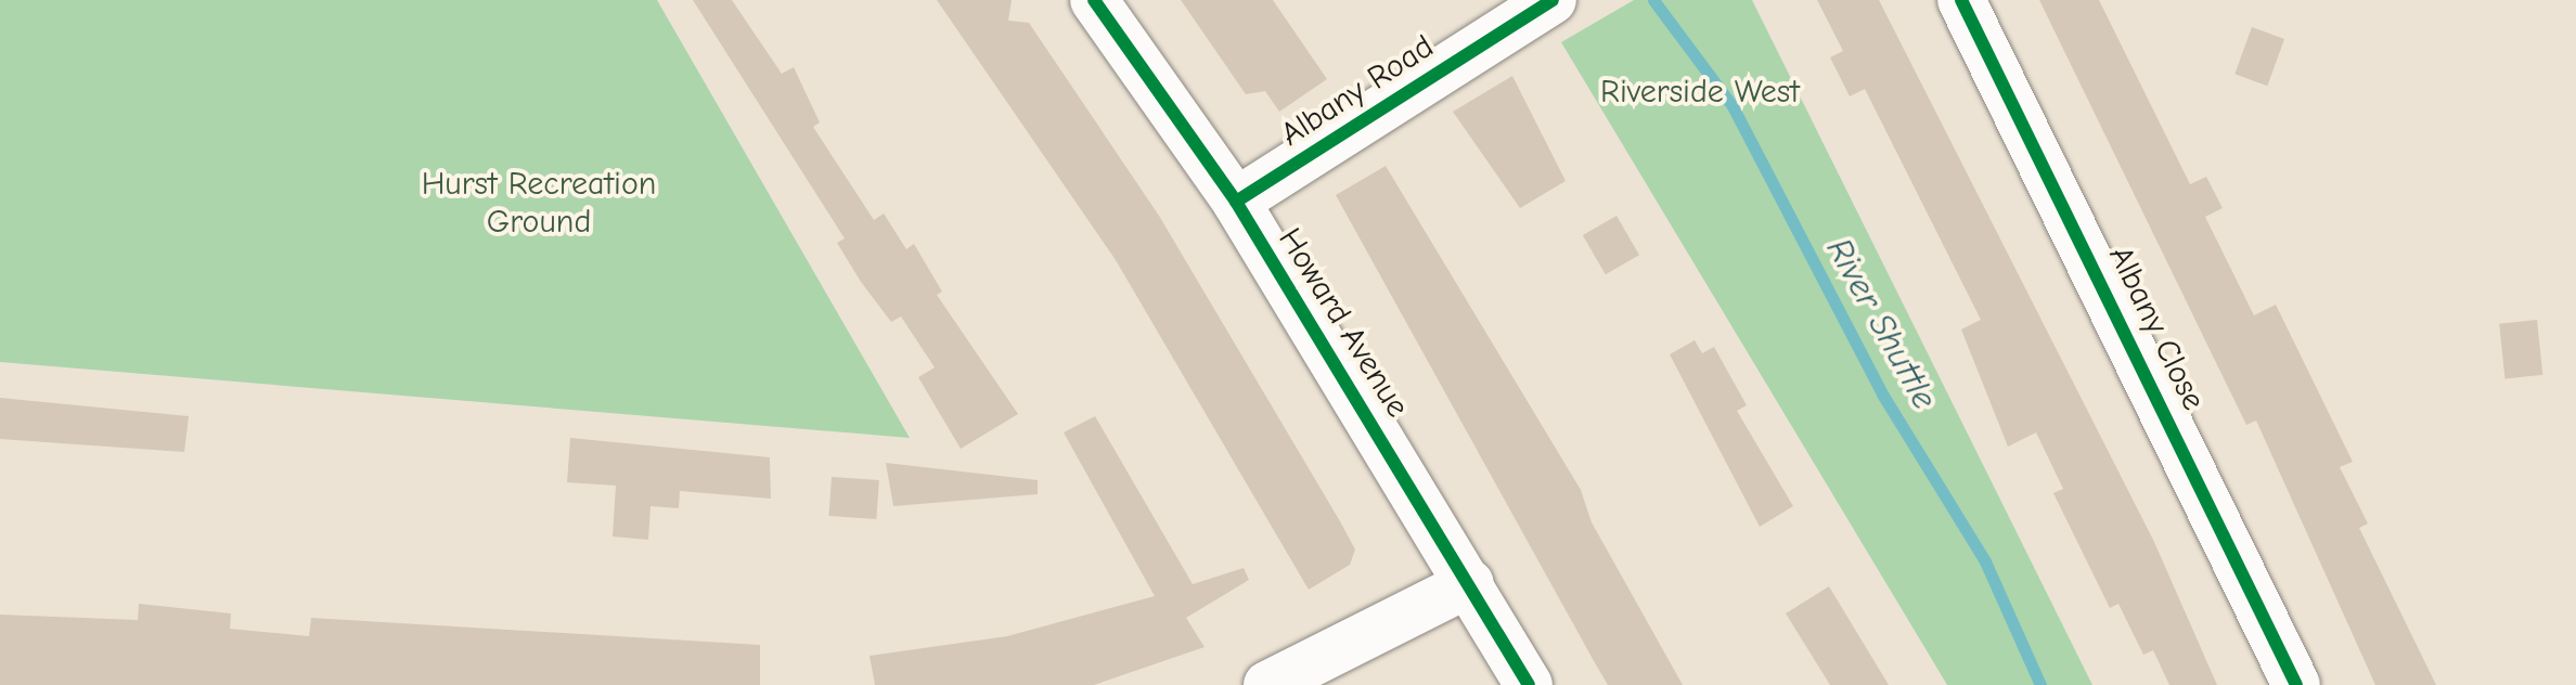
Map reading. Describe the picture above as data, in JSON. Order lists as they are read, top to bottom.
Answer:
{
  "streets": {
    "street": ["Albany Road", "Howard Avenue", "Albany Close"]
  },
  "crossings": [
    ["Albany Road", "Howard Avenue"]
  ],
  "water": ["River Shuttle"],
  "parks": ["Riverside West", "Hurst Recreation Ground"]
}
